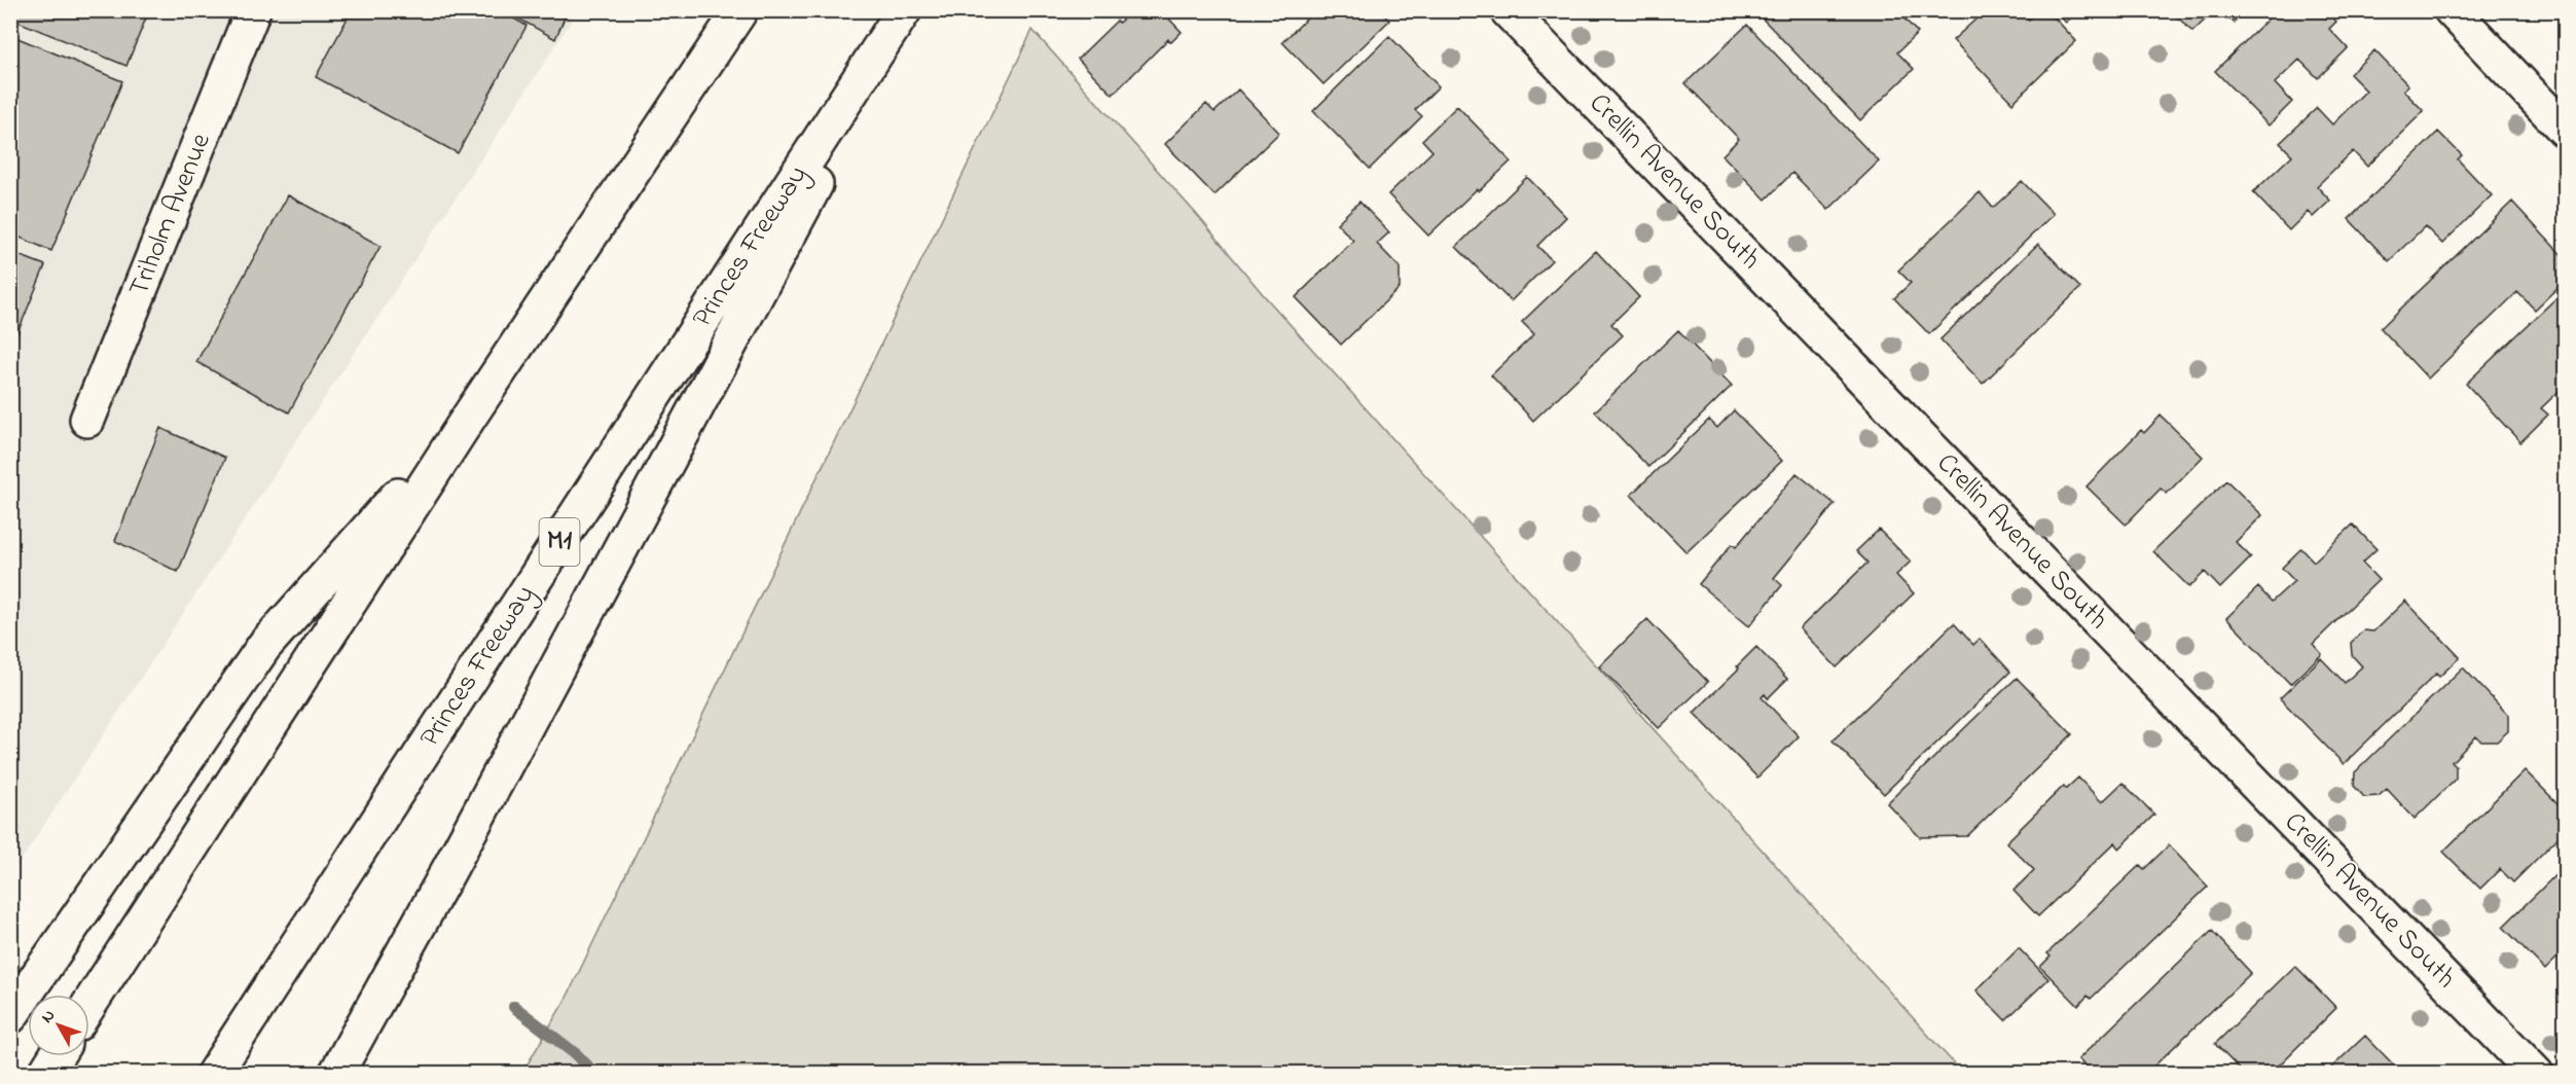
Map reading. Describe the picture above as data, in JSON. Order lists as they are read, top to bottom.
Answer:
{
  "streets": {
    "main road": [
      "Crellin Avenue South",
      "Triholm Avenue",
      "Princes Freeway",
      "M1"
    ]
  },
  "north": "top left"
}
